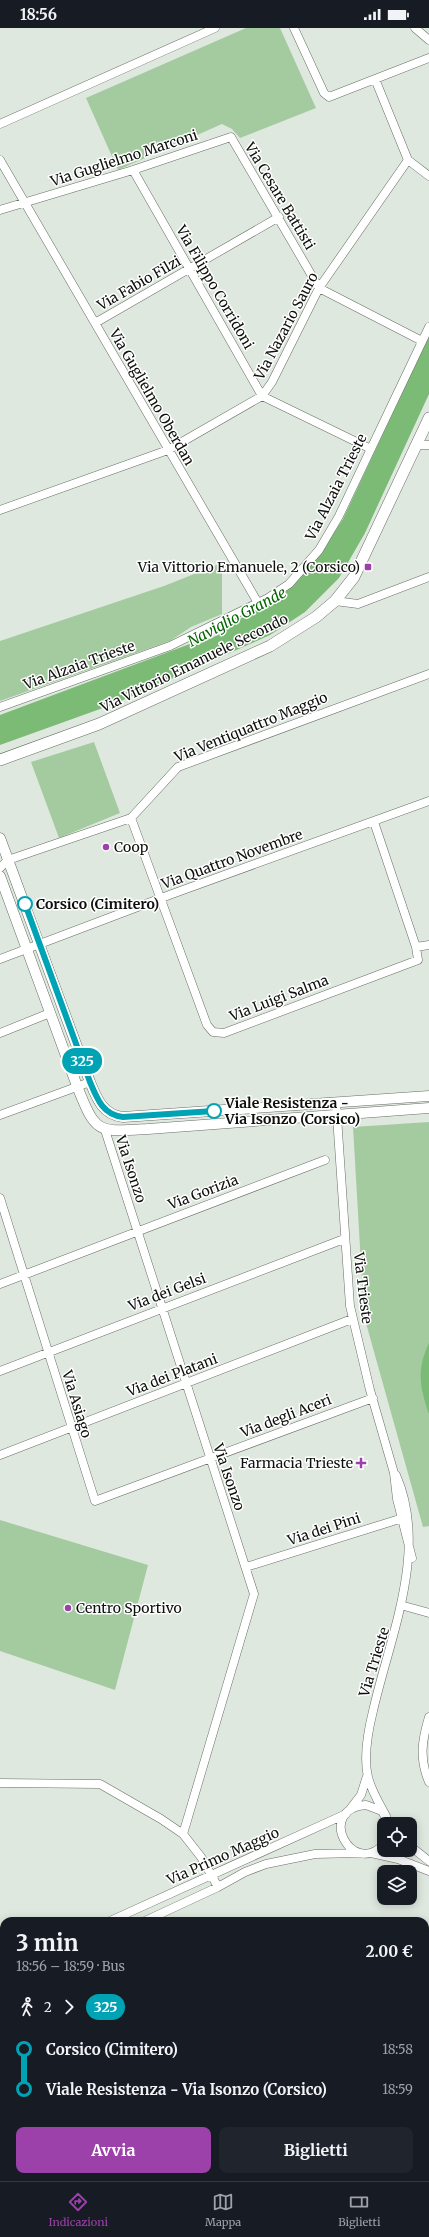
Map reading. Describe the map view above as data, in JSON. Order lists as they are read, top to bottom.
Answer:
{
  "streets": {
    "main road": ["Via Vittorio Emanuele Secondo"],
    "street": [
      "Via Guglielmo Marconi",
      "Via Cesare Battisti",
      "Via Fabio Filzi",
      "Via Filippo Corridoni",
      "Via Nazario Sauro",
      "Via Guglielmo Oberdan",
      "Via Alzaia Trieste",
      "Via Ventiquattro Maggio",
      "Via Quattro Novembre",
      "Via Luigi Salma",
      "Via Isonzo",
      "Via Gorizia",
      "Via Trieste",
      "Via dei Gelsi",
      "Via dei Platani",
      "Via Asiago",
      "Via degli Aceri",
      "Via dei Pini",
      "Via Primo Maggio"
    ]
  },
  "crossings": [
    ["Via Guglielmo Marconi", "Via Cesare Battisti"],
    ["Via Guglielmo Marconi", "Via Filippo Corridoni"],
    ["Via Guglielmo Marconi", "Via Guglielmo Oberdan"],
    ["Via Cesare Battisti", "Via Fabio Filzi"],
    ["Via Cesare Battisti", "Via Nazario Sauro"],
    ["Via Fabio Filzi", "Via Filippo Corridoni"],
    ["Via Fabio Filzi", "Via Guglielmo Oberdan"],
    ["Via Filippo Corridoni", "Via Nazario Sauro"],
    ["Via Nazario Sauro", "Via Guglielmo Oberdan"],
    ["Via Guglielmo Oberdan", "Via Alzaia Trieste"],
    ["Via Ventiquattro Maggio", "Via Luigi Salma"],
    ["Via Quattro Novembre", "Via Luigi Salma"],
    ["Via Isonzo", "Via Gorizia"],
    ["Via Isonzo", "Via dei Gelsi"],
    ["Via Isonzo", "Via dei Platani"],
    ["Via Isonzo", "Via Asiago"],
    ["Via Isonzo", "Via degli Aceri"],
    ["Via Isonzo", "Via dei Pini"],
    ["Via Gorizia", "Via Asiago"],
    ["Via Trieste", "Via dei Gelsi"],
    ["Via Trieste", "Via dei Platani"],
    ["Via Trieste", "Via degli Aceri"],
    ["Via Trieste", "Via dei Pini"],
    ["Via Trieste", "Via Primo Maggio"],
    ["Via dei Gelsi", "Via Asiago"],
    ["Via dei Platani", "Via Asiago"],
    ["Via Asiago", "Via degli Aceri"]
  ],
  "water": ["Naviglio Grande"],
  "places": {
    "transit": ["Via Vittorio Emanuele, 2 (Corsico)"],
    "other": [
      "Coop",
      "Corsico (Cimitero)",
      "Viale Resistenza - Via Isonzo (Corsico)",
      "Centro Sportivo"
    ],
    "health": ["Farmacia Trieste"]
  },
  "lines": ["bus line 325"],
  "page": {
    "status": "18:56",
    "on_map": "325",
    "heading": ["3 min", "18:56 – 18:59 · Bus", "2.00 €"],
    "legs": ["2", "325"],
    "list": [
      {
        "name": "Corsico (Cimitero)",
        "value": "18:58"
      },
      {
        "name": "Viale Resistenza - Via Isonzo (Corsico)",
        "value": "18:59"
      }
    ],
    "buttons": ["Avvia", "Biglietti"],
    "tabs": ["Indicazioni", "Mappa", "Biglietti"]
  }
}
